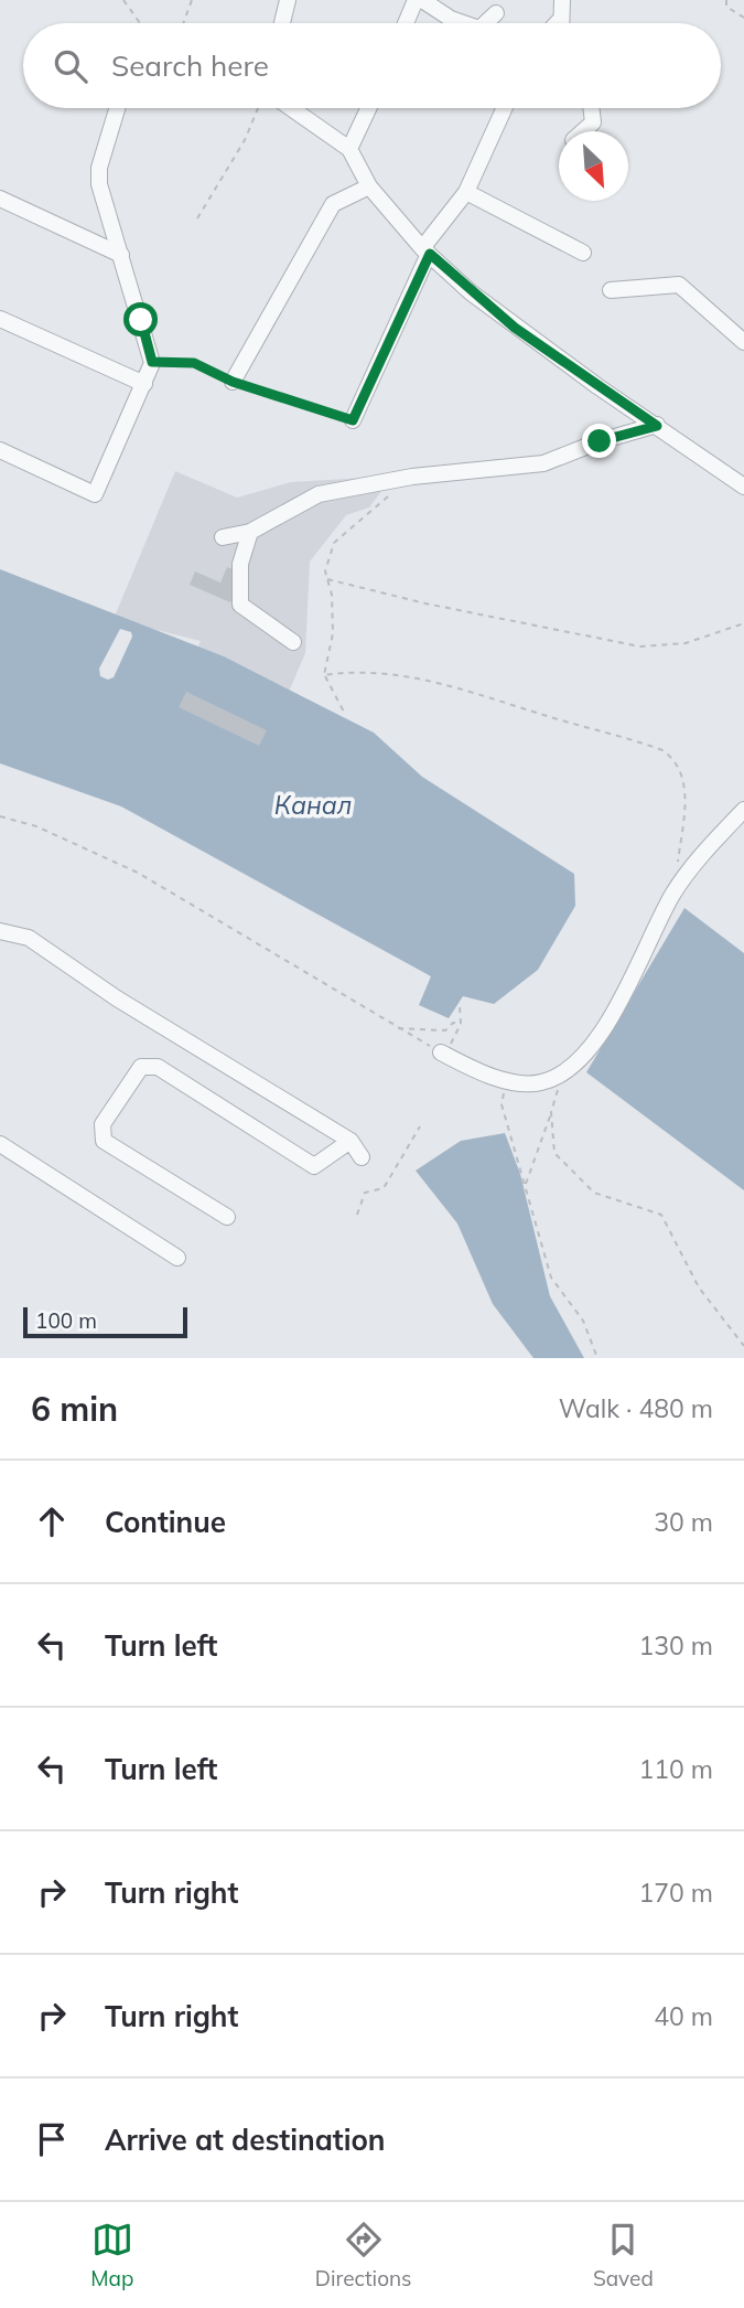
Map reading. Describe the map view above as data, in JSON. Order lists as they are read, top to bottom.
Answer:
{
  "water": ["Канал"],
  "scale_bar": "100 m",
  "north": "bottom right",
  "page": {
    "search": "Search here",
    "scale": "100 m",
    "heading": ["6 min", "Walk · 480 m"],
    "list": [
      ["Continue", "30 m"],
      ["Turn left", "130 m"],
      ["Turn left", "110 m"],
      ["Turn right", "170 m"],
      ["Turn right", "40 m"],
      "Arrive at destination"
    ],
    "nav": ["Map", "Directions", "Saved"]
  }
}
